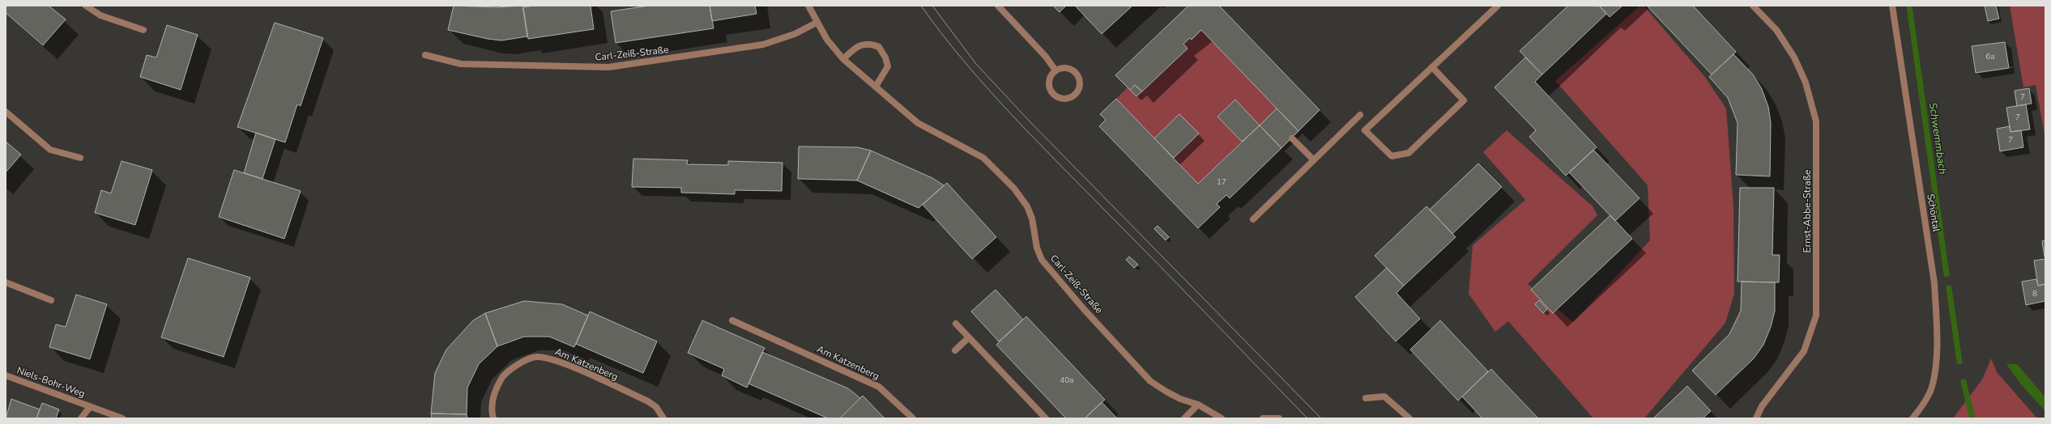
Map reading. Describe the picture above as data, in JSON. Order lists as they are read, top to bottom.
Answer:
{
  "streets": {
    "street": [
      "Carl-Zeiß-Straße",
      "Ernst-Abbe-Straße",
      "Schöntal",
      "Am Katzenberg",
      "Niels-Bohr-Weg"
    ]
  },
  "water": ["Schwemmbach"],
  "house_numbers": [
    "6a",
    "7",
    "7",
    "7",
    "17",
    "8",
    "40a"
  ]
}
